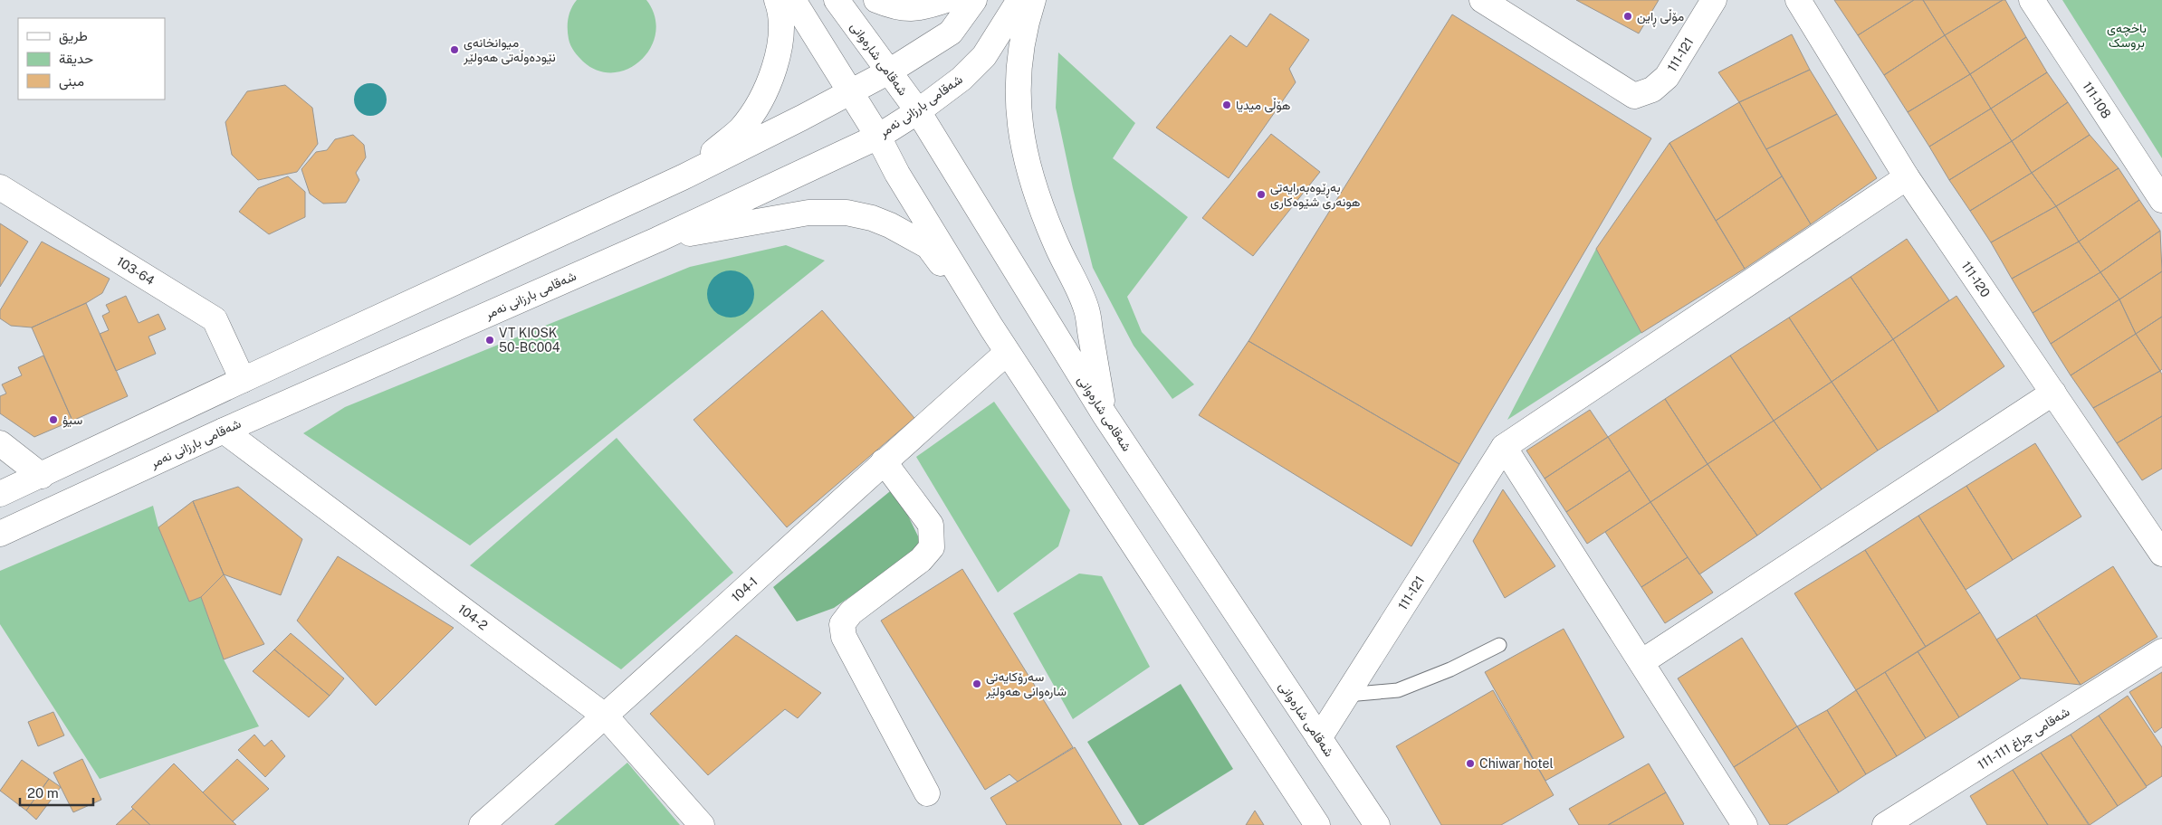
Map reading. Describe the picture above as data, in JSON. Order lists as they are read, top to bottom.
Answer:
{
  "streets": {
    "street": [
      "111-121",
      "شەقامی شارەوانی",
      "111-108",
      "شەقامی بارزانی نەمر",
      "103-64",
      "111-120",
      "104-1",
      "104-2",
      "شەقامی چراغ 111-111"
    ]
  },
  "crossings": [
    ["111-121", "شەقامی شارەوانی"],
    ["شەقامی شارەوانی", "شەقامی بارزانی نەمر"],
    ["شەقامی بارزانی نەمر", "104-2"],
    ["104-1", "104-2"]
  ],
  "parks": ["باخچەی بروسک"],
  "places": [
    "مۆڵی ڕاین",
    "میوانخانەی نێودەوڵەتی هەولێر",
    "هۆڵی میدیا",
    "بەڕێوەبەرایەتی هونەری شێوەکاری",
    "VT KIOSK 50-BC004",
    "سيؤ",
    "سەرۆکایەتی شارەوانی هەولێر",
    "Chiwar hotel"
  ],
  "legend": ["طريق", "حديقة", "مبنى"],
  "scale_bar": "20 m"
}
